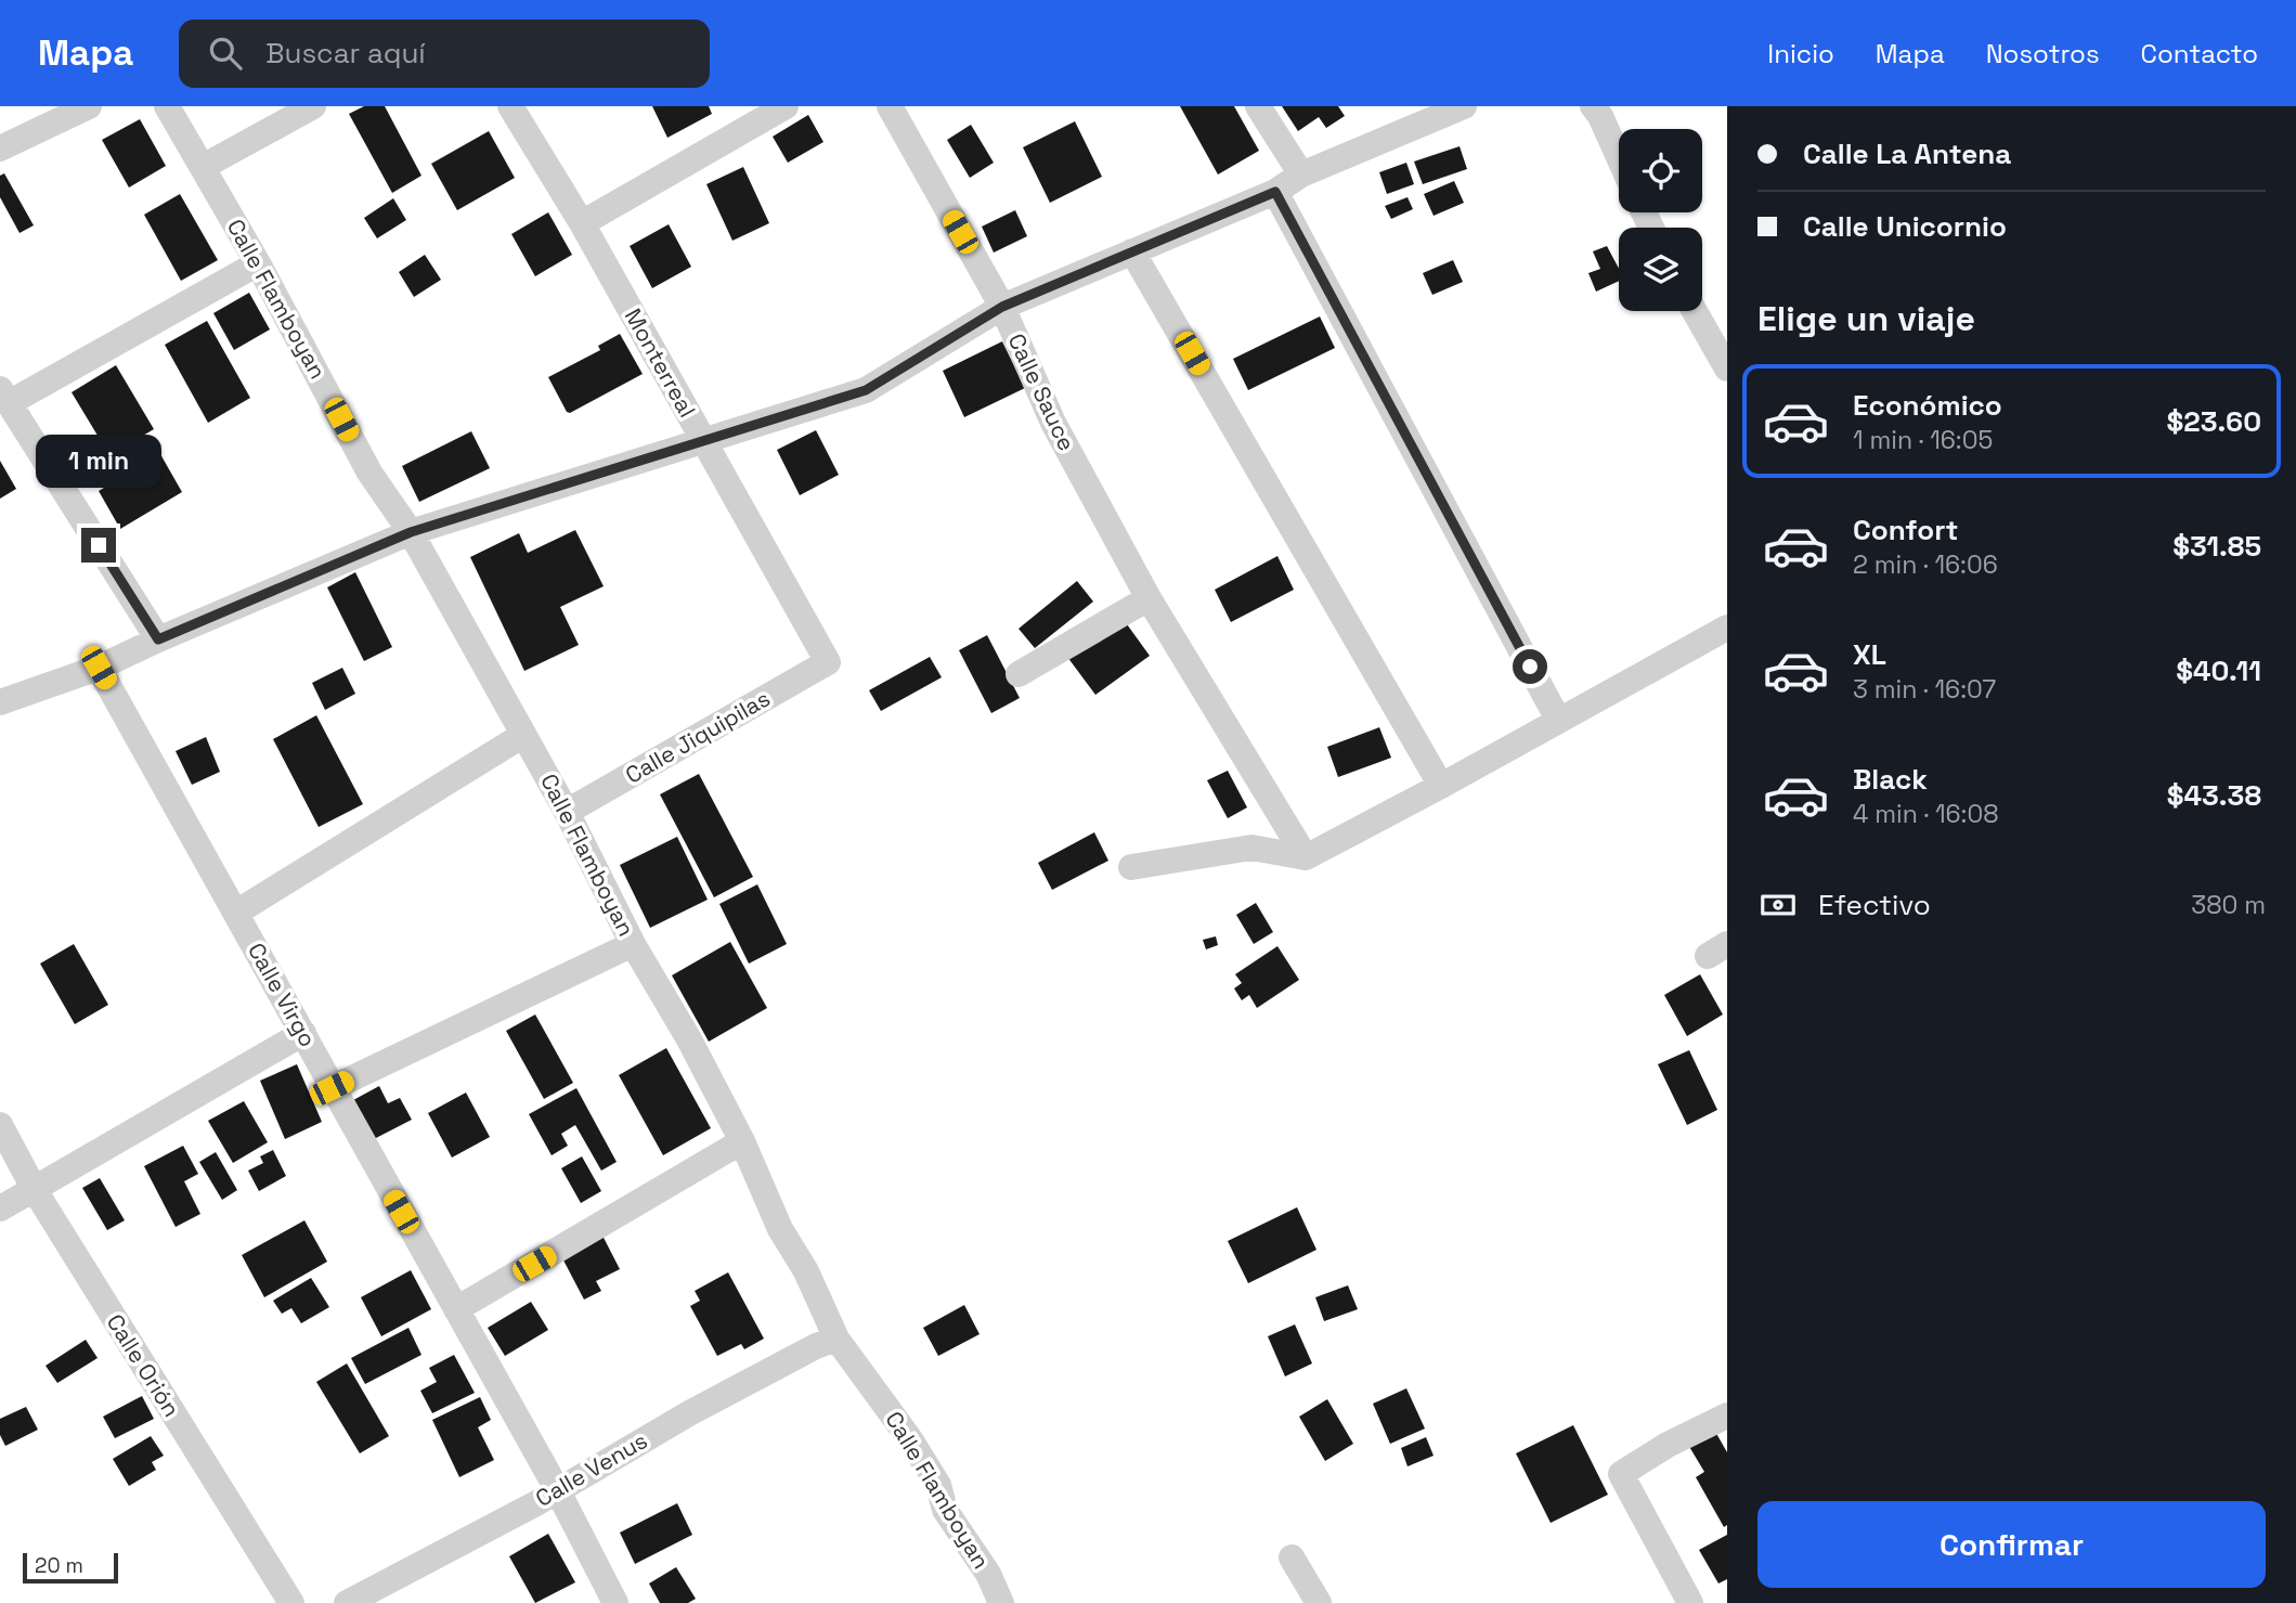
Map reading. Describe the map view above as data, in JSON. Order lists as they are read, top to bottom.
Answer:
{
  "streets": {
    "street": [
      "Calle Flamboyan",
      "Monterreal",
      "Calle Sauce",
      "Calle Jiquipilas",
      "Calle Virgo",
      "Calle Orión",
      "Calle Venus"
    ]
  },
  "crossings": [
    ["Calle Flamboyan", "Calle Jiquipilas"],
    ["Calle Flamboyan", "Calle Venus"],
    ["Monterreal", "Calle Jiquipilas"],
    ["Calle Virgo", "Calle Venus"]
  ],
  "scale_bar": "20 m",
  "page": {
    "header": "Mapa",
    "search": "Buscar aquí",
    "nav": [
      "Inicio",
      "Mapa",
      "Nosotros",
      "Contacto"
    ],
    "banner": ["Calle La Antena", "Calle Unicornio"],
    "heading": "Elige un viaje",
    "list": [
      {
        "name": "Económico",
        "note": "1 min · 16:05",
        "value": "$23.60"
      },
      {
        "name": "Confort",
        "note": "2 min · 16:06",
        "value": "$31.85"
      },
      {
        "name": "XL",
        "note": "3 min · 16:07",
        "value": "$40.11"
      },
      {
        "name": "Black",
        "note": "4 min · 16:08",
        "value": "$43.38"
      }
    ],
    "bubble": "1 min",
    "pay": ["Efectivo", "380 m"],
    "buttons": "Confirmar",
    "scale": "20 m"
  }
}
